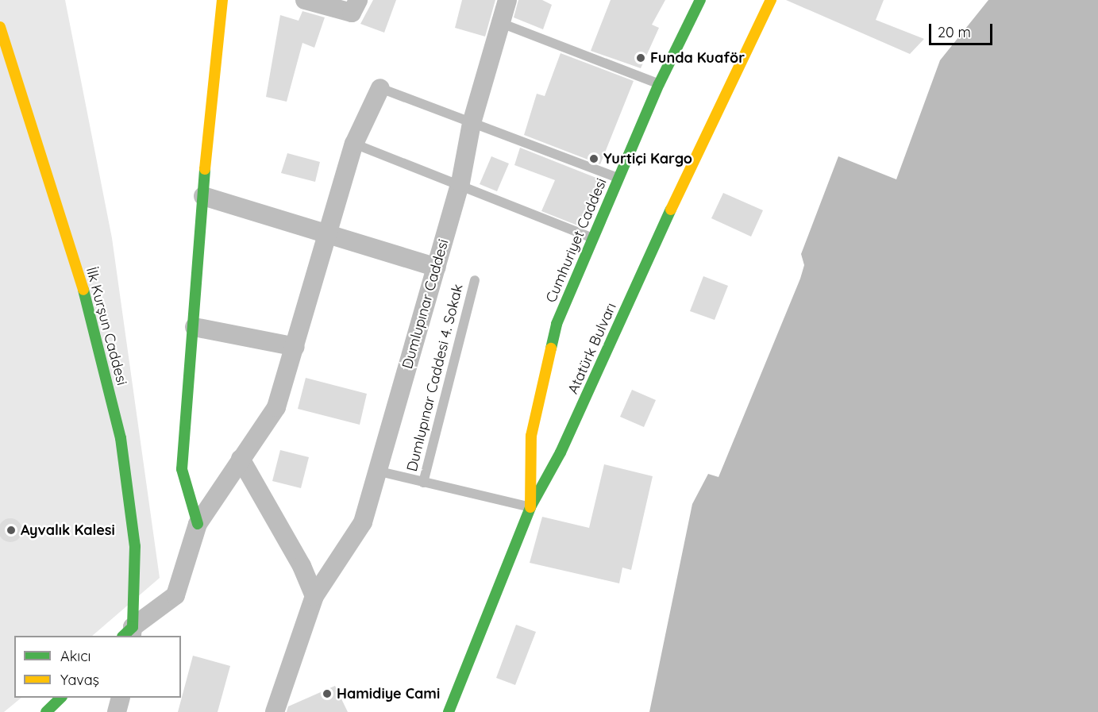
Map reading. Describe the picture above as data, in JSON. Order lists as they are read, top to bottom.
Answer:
{
  "streets": {
    "main road": ["Cumhuriyet Caddesi", "İlk Kurşun Caddesi", "Atatürk Bulvarı"],
    "street": ["Dumlupınar Caddesi"],
    "lane": ["Dumlupınar Caddesi 4. Sokak"]
  },
  "crossings": [
    ["Cumhuriyet Caddesi", "Atatürk Bulvarı"]
  ],
  "places": [
    "Funda Kuaför",
    "Yurtiçi Kargo",
    "Ayvalık Kalesi",
    "Hamidiye Cami"
  ],
  "legend": ["Akıcı", "Yavaş"],
  "scale_bar": "20 m"
}
